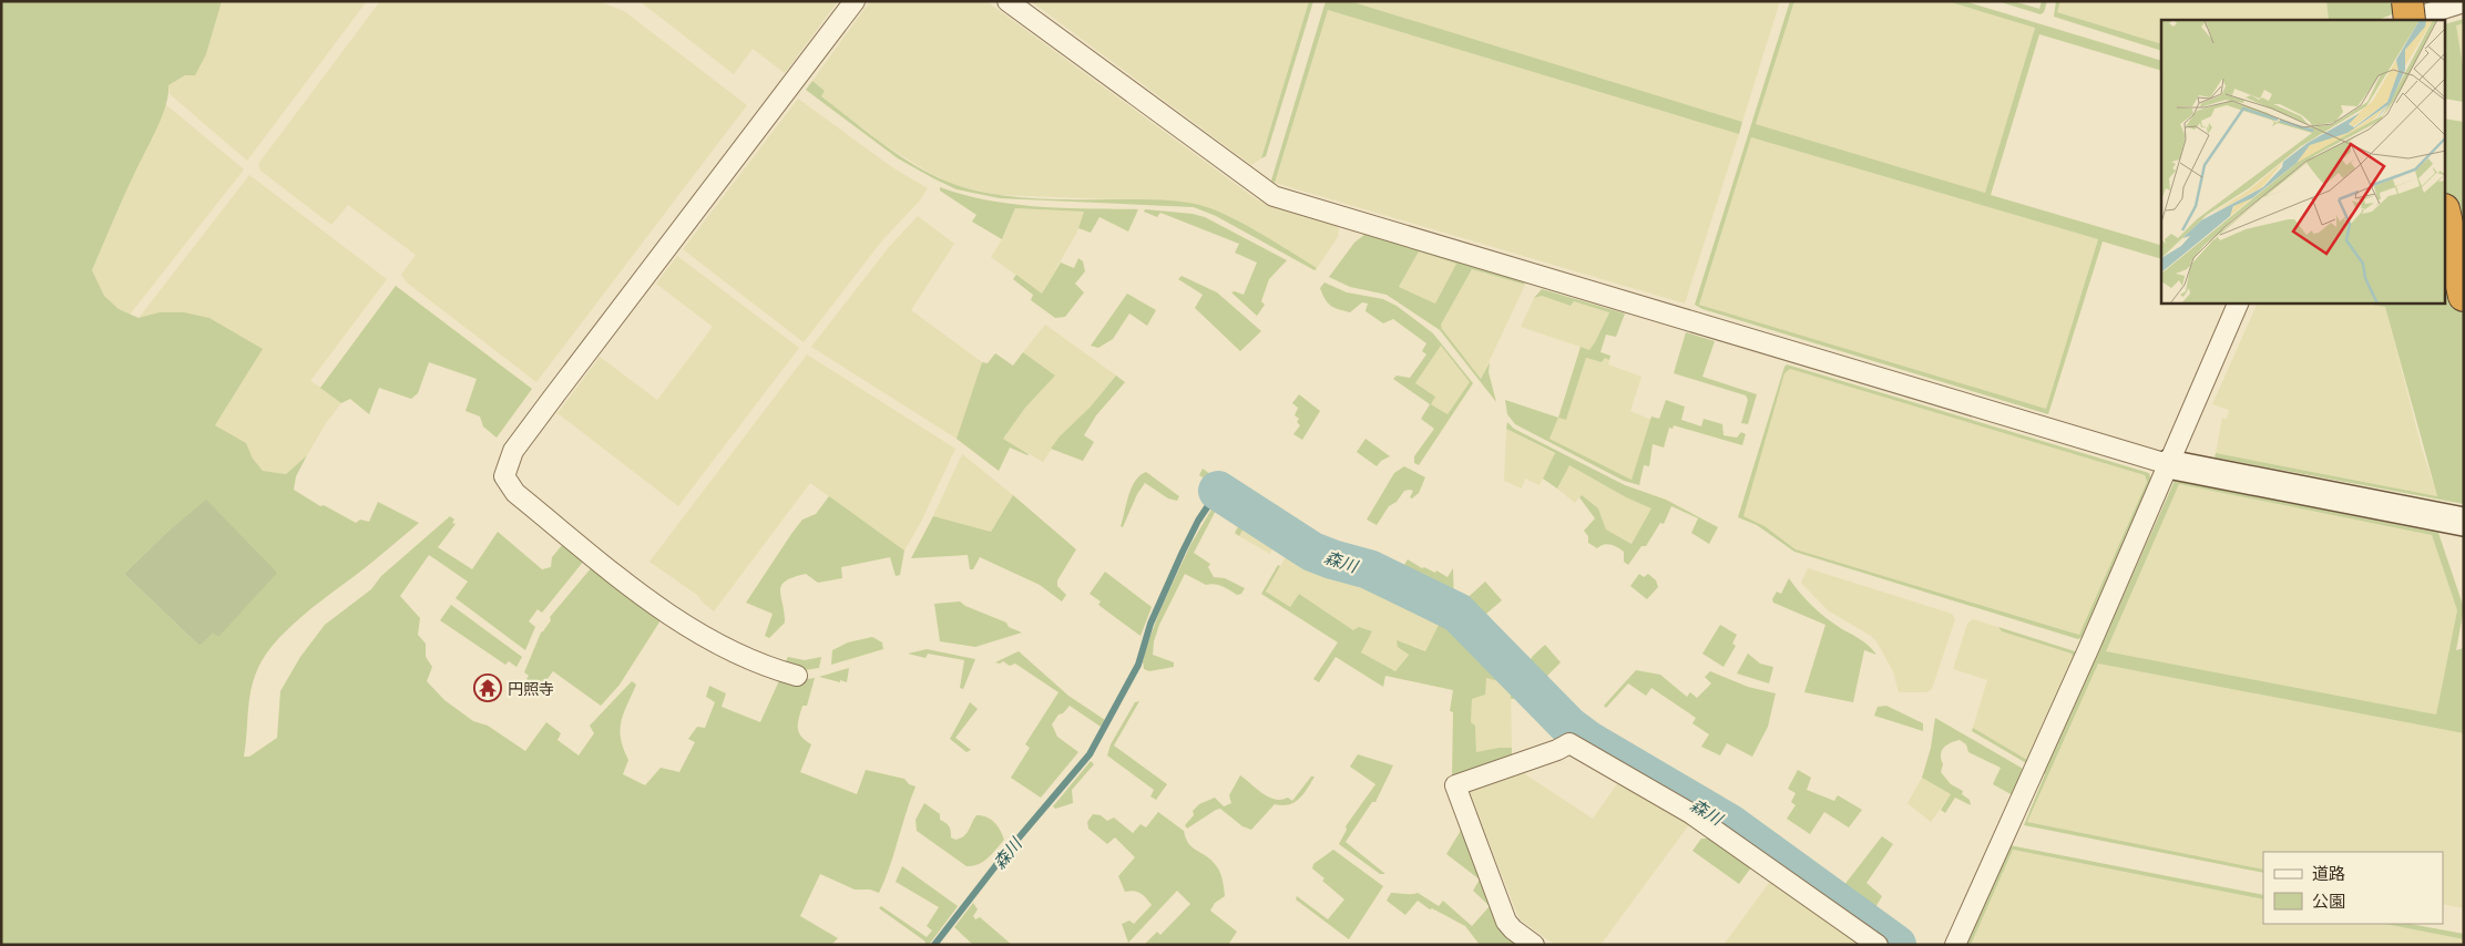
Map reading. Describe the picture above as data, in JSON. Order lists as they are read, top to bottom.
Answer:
{
  "water": ["森川"],
  "places": {
    "temple": ["円照寺"]
  },
  "legend": ["道路", "公園"]
}
